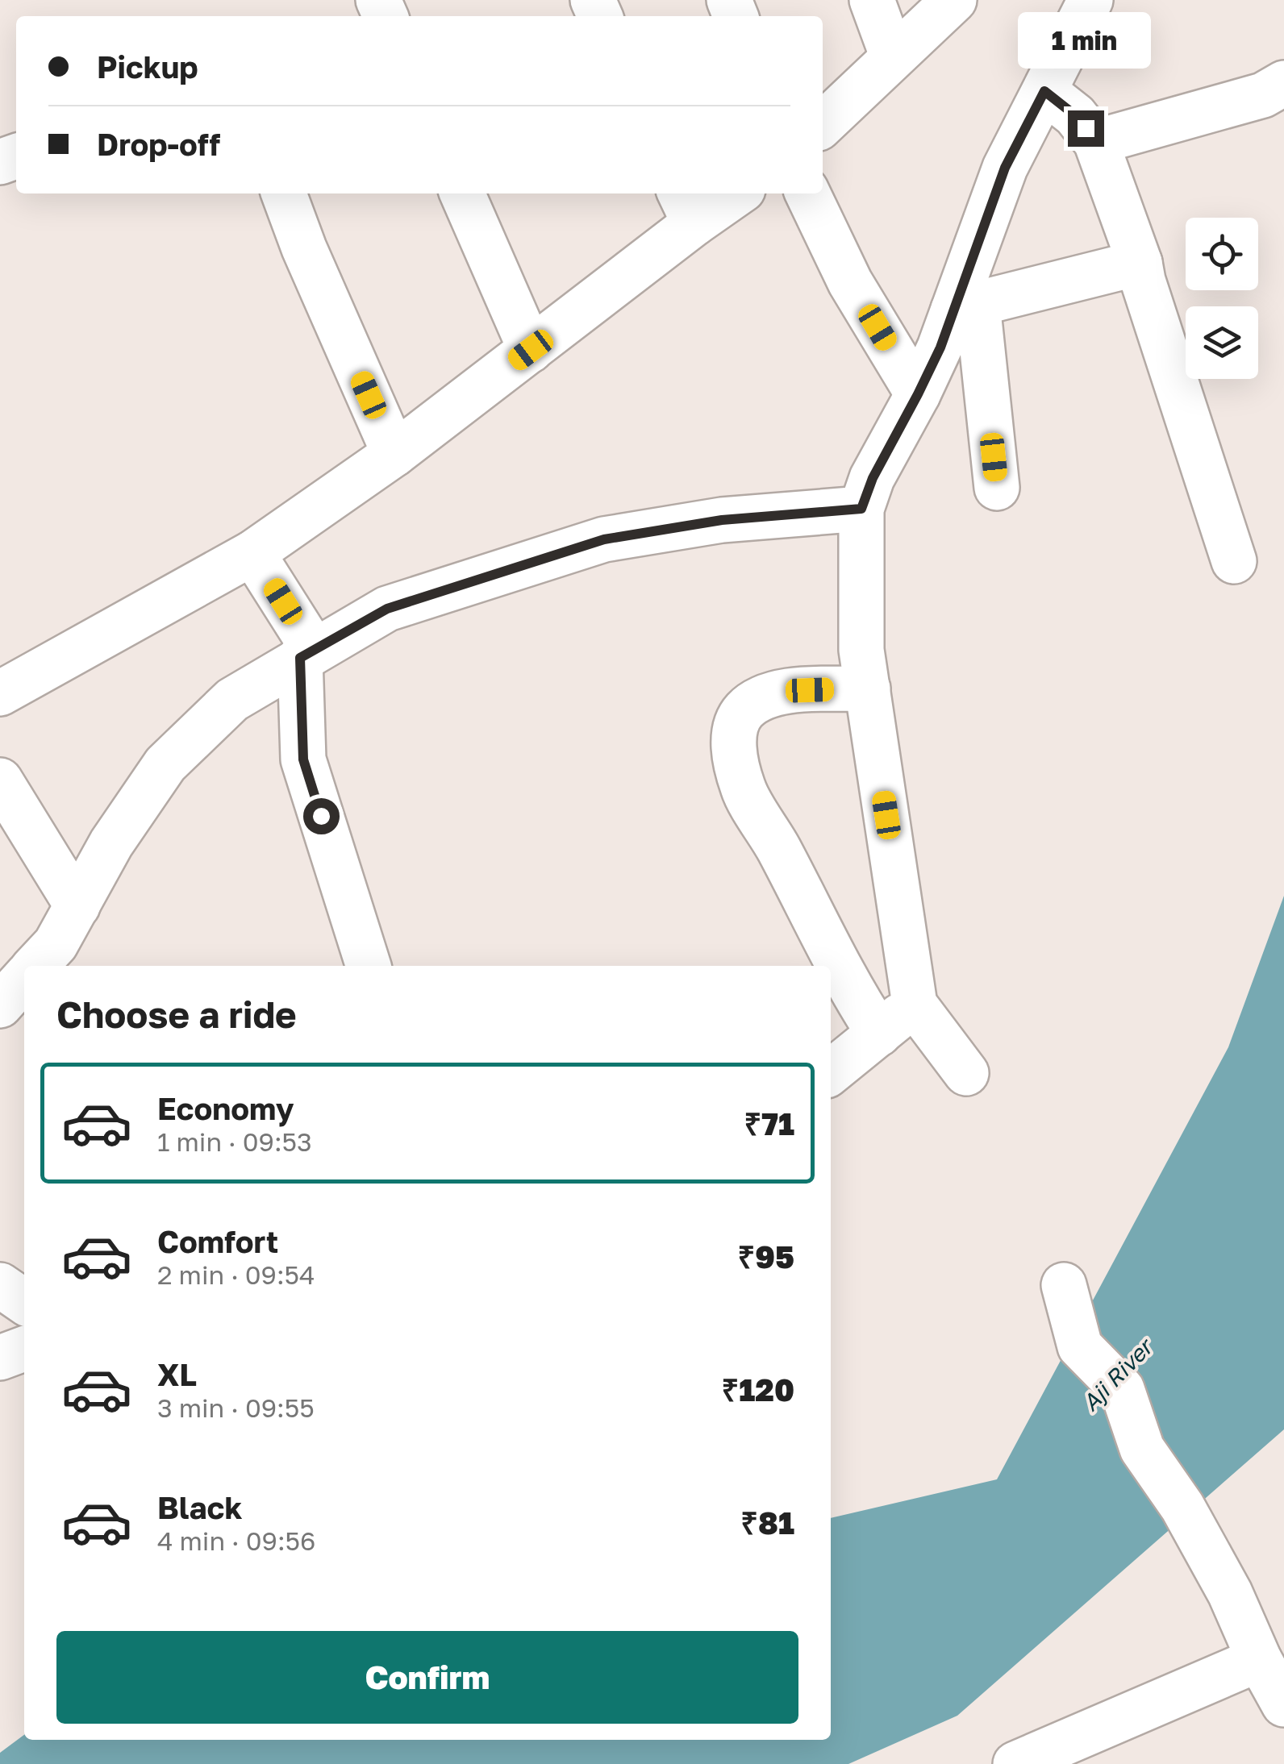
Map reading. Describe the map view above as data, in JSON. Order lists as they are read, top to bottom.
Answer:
{
  "water": ["Aji River"],
  "page": {
    "bubble": "1 min",
    "banner": ["Pickup", "Drop-off"],
    "heading": "Choose a ride",
    "list": [
      {
        "name": "Economy",
        "note": "1 min · 09:53",
        "value": "₹71"
      },
      {
        "name": "Comfort",
        "note": "2 min · 09:54",
        "value": "₹95"
      },
      {
        "name": "XL",
        "note": "3 min · 09:55",
        "value": "₹120"
      },
      {
        "name": "Black",
        "note": "4 min · 09:56",
        "value": "₹81"
      }
    ],
    "buttons": "Confirm"
  }
}
